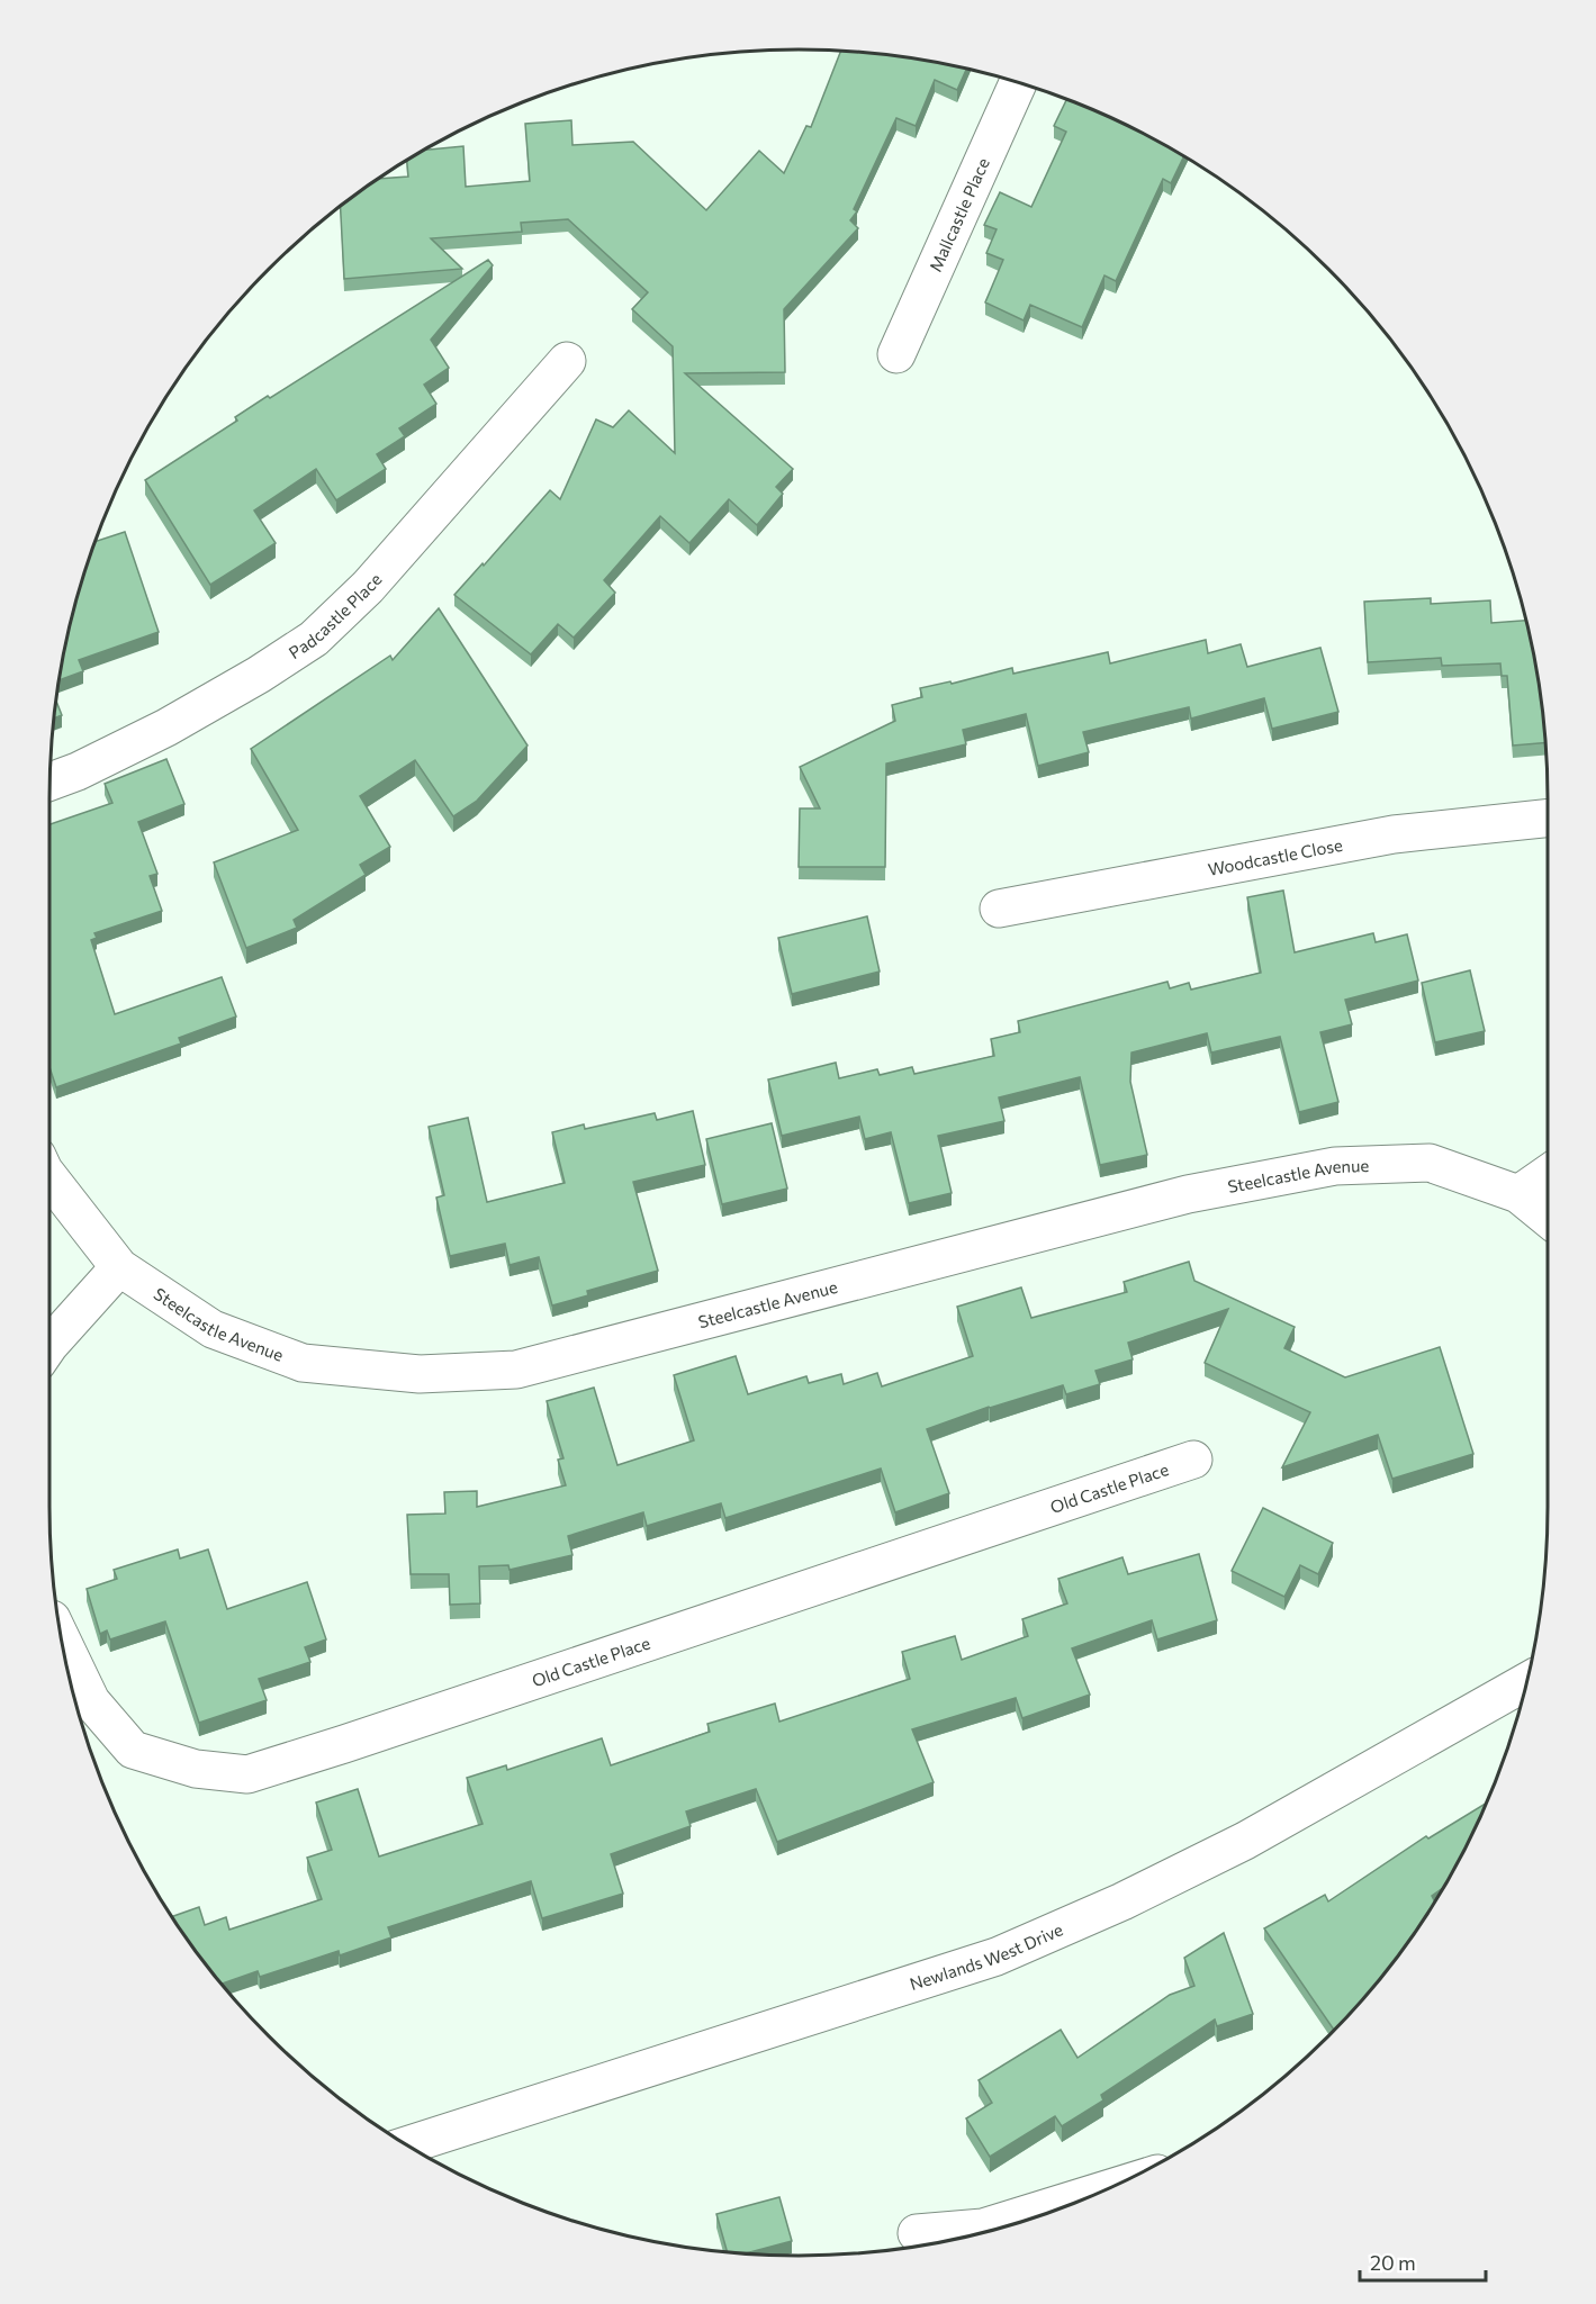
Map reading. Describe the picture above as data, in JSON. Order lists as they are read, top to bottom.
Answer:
{
  "streets": {
    "street": [
      "Mallcastle Place",
      "Padcastle Place",
      "Woodcastle Close",
      "Steelcastle Avenue",
      "Old Castle Place",
      "Newlands West Drive"
    ]
  },
  "scale_bar": "20 m"
}
